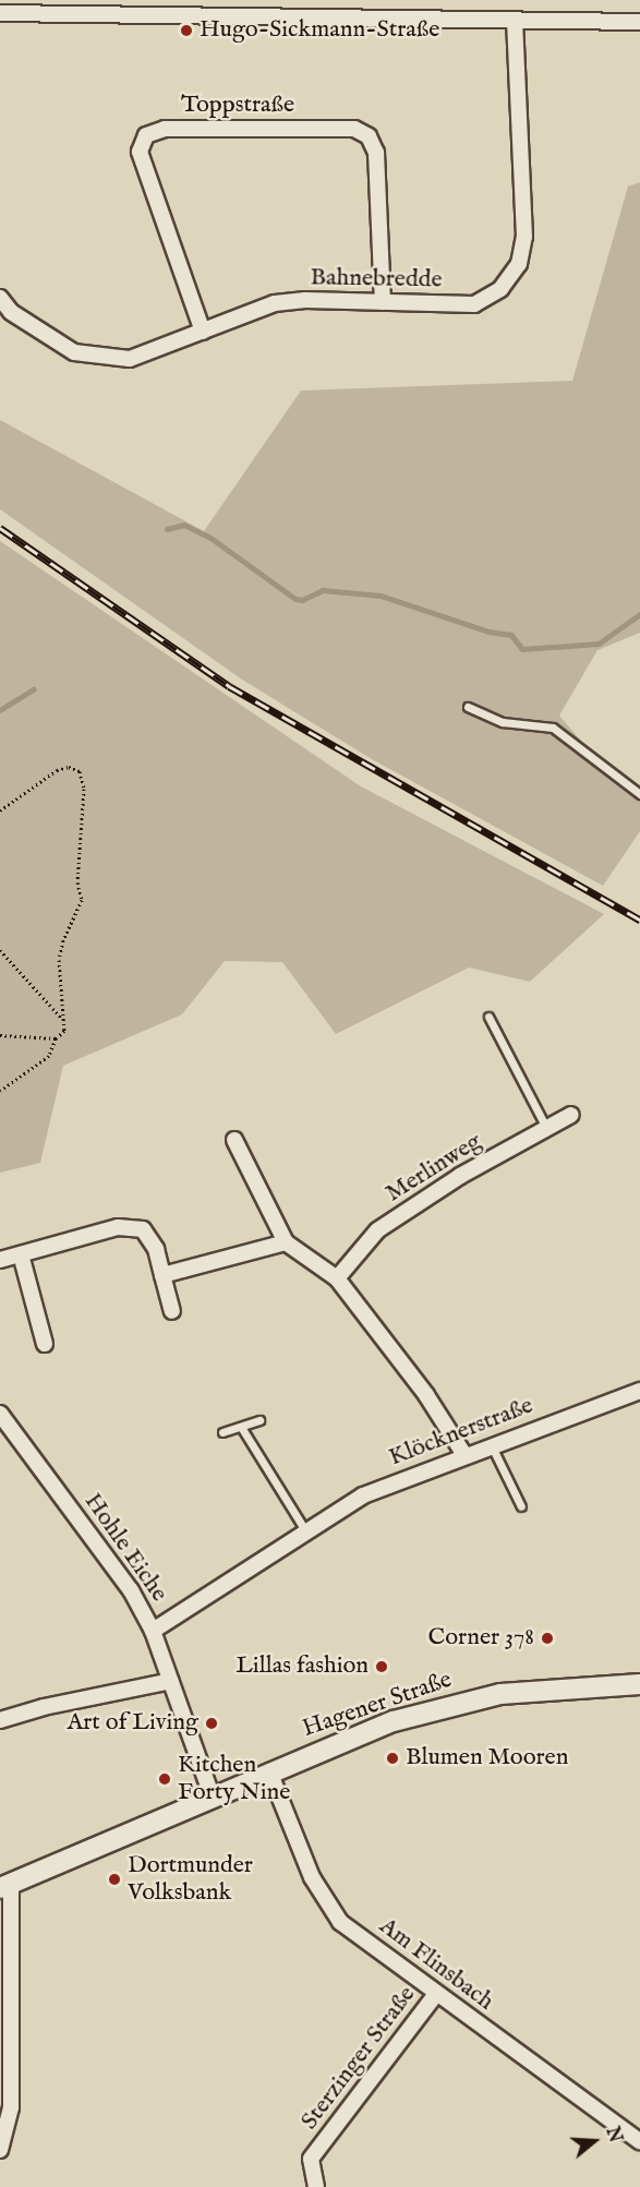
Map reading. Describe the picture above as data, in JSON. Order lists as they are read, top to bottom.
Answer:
{
  "streets": {
    "main road": ["Hagener Straße"],
    "street": [
      "Toppstraße",
      "Bahnebredde",
      "Merlinweg",
      "Klöcknerstraße",
      "Hohle Eiche",
      "Am Flinsbach",
      "Sterzinger Straße"
    ]
  },
  "crossings": [
    ["Toppstraße", "Bahnebredde"],
    ["Klöcknerstraße", "Hohle Eiche"],
    ["Hohle Eiche", "Hagener Straße"],
    ["Hagener Straße", "Am Flinsbach"],
    ["Am Flinsbach", "Sterzinger Straße"]
  ],
  "places": [
    "Hugo-Sickmann-Straße",
    "Corner 378",
    "Lillas fashion",
    "Art of Living",
    "Blumen Mooren",
    "Kitchen Forty Nine",
    "Dortmunder Volksbank"
  ],
  "north": "right"
}
